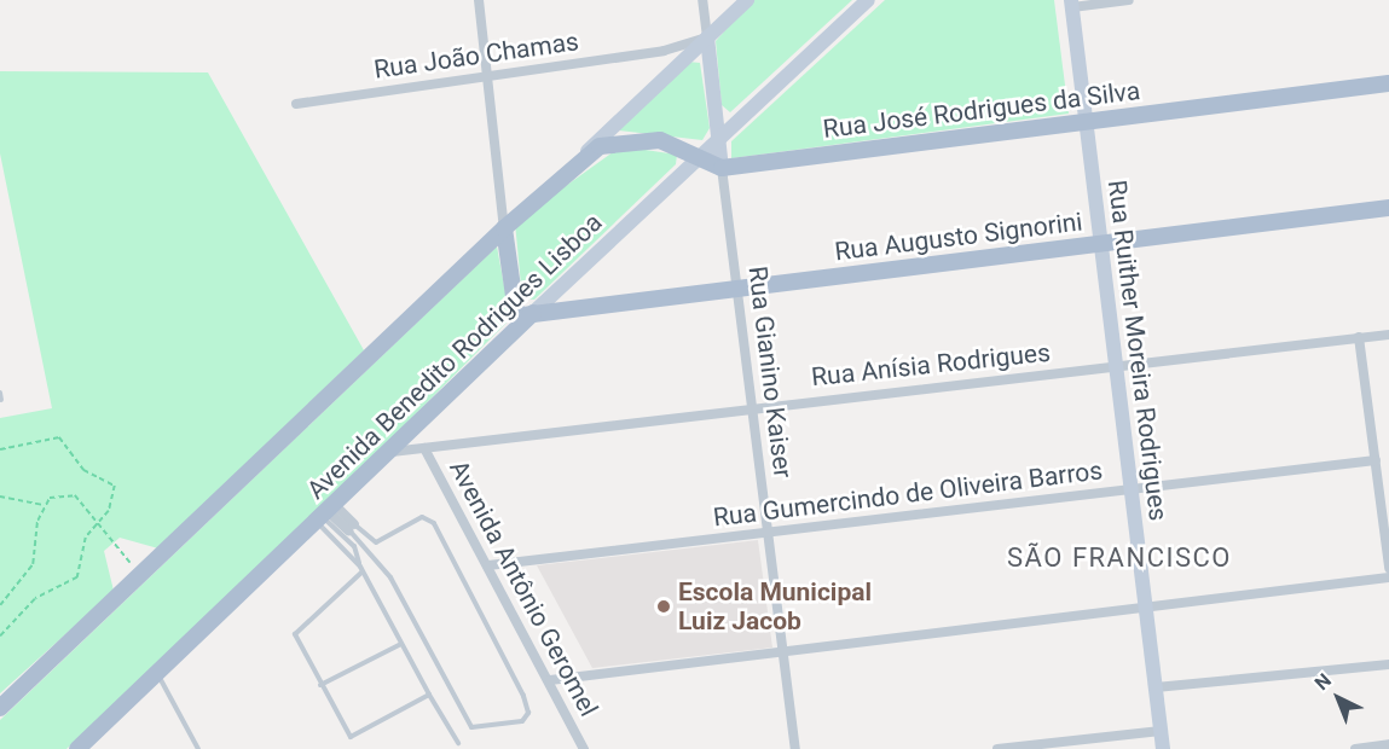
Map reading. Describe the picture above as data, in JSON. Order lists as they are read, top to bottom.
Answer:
{
  "streets": {
    "main road": ["Rua José Rodrigues da Silva", "Rua Augusto Signorini", "Avenida Benedito Rodrigues Lisboa"],
    "street": [
      "Rua João Chamas",
      "Rua Ruither Moreira Rodrigues",
      "Rua Anísia Rodrigues",
      "Rua Gianino Kaiser",
      "Rua Gumercindo de Oliveira Barros",
      "Avenida Antônio Geromel"
    ]
  },
  "crossings": [
    ["Rua João Chamas", "Rua Gianino Kaiser"],
    ["Rua José Rodrigues da Silva", "Rua Ruither Moreira Rodrigues"],
    ["Rua José Rodrigues da Silva", "Rua Gianino Kaiser"],
    ["Rua Augusto Signorini", "Rua Ruither Moreira Rodrigues"],
    ["Rua Augusto Signorini", "Avenida Benedito Rodrigues Lisboa"],
    ["Rua Augusto Signorini", "Rua Gianino Kaiser"],
    ["Rua Ruither Moreira Rodrigues", "Rua Anísia Rodrigues"],
    ["Rua Ruither Moreira Rodrigues", "Rua Gumercindo de Oliveira Barros"],
    ["Avenida Benedito Rodrigues Lisboa", "Rua Anísia Rodrigues"],
    ["Avenida Benedito Rodrigues Lisboa", "Rua Gianino Kaiser"],
    ["Rua Anísia Rodrigues", "Rua Gianino Kaiser"],
    ["Rua Anísia Rodrigues", "Avenida Antônio Geromel"],
    ["Rua Gianino Kaiser", "Rua Gumercindo de Oliveira Barros"],
    ["Rua Gumercindo de Oliveira Barros", "Avenida Antônio Geromel"]
  ],
  "districts": ["SÃO FRANCISCO"],
  "places": ["Escola Municipal Luiz Jacob"],
  "north": "top left"
}
